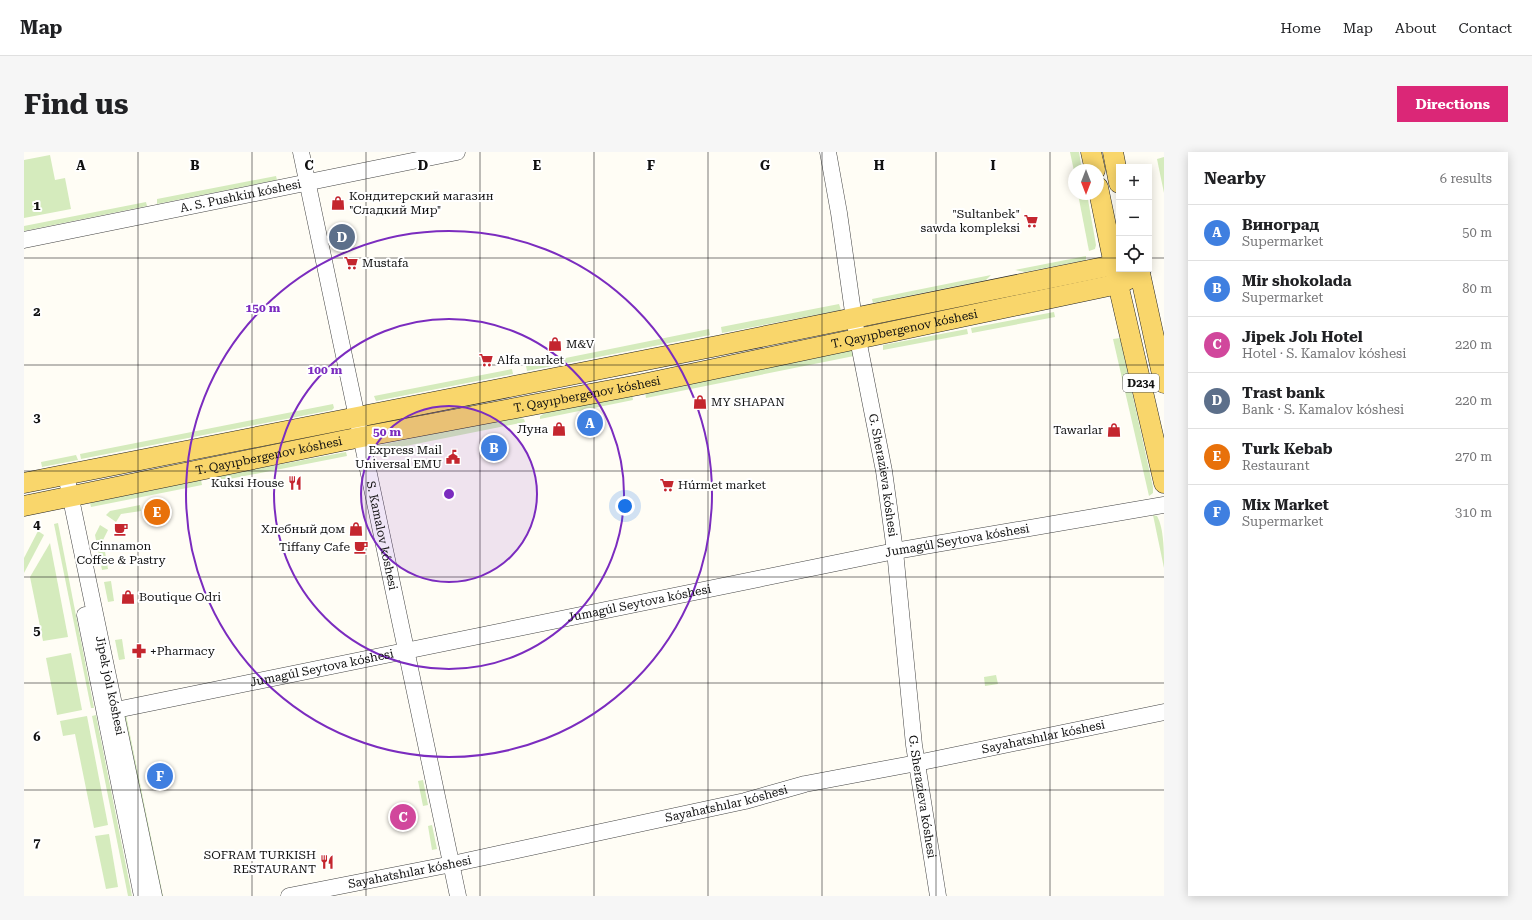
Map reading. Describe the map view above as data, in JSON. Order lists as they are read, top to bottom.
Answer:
{
  "streets": {
    "main road": ["T. Qayıpbergenov kóshesi", "D234"],
    "street": [
      "A. S. Pushkin kóshesi",
      "G. Sherazieva kóshesi",
      "S. Kamalov kóshesi",
      "Jumagúl Seytova kóshesi",
      "Jipek jolı kóshesi",
      "Sayahatshılar kóshesi"
    ]
  },
  "crossings": [
    ["A. S. Pushkin kóshesi", "S. Kamalov kóshesi"],
    ["T. Qayıpbergenov kóshesi", "D234"],
    ["T. Qayıpbergenov kóshesi", "G. Sherazieva kóshesi"],
    ["T. Qayıpbergenov kóshesi", "S. Kamalov kóshesi"],
    ["T. Qayıpbergenov kóshesi", "Jipek jolı kóshesi"],
    ["G. Sherazieva kóshesi", "Jumagúl Seytova kóshesi"],
    ["G. Sherazieva kóshesi", "Sayahatshılar kóshesi"],
    ["S. Kamalov kóshesi", "Jumagúl Seytova kóshesi"],
    ["S. Kamalov kóshesi", "Sayahatshılar kóshesi"],
    ["Jumagúl Seytova kóshesi", "Jipek jolı kóshesi"]
  ],
  "places": {
    "shop": [
      "Кондитерский магазин \"Сладкий Мир\"",
      "M&V",
      "MY SHAPAN",
      "Луна",
      "Tawarlar",
      "Хлебный дом",
      "Boutique Odri"
    ],
    "supermarket": [
      "\"Sultanbek\" sawda kompleksi",
      "Mustafa",
      "Alfa market",
      "Húrmet market"
    ],
    "public building": ["Express Mail Universal EMU"],
    "restaurant": ["Kuksi House", "SOFRAM TURKISH RESTAURANT"],
    "cafe": ["Cinnamon Coffee & Pastry", "Tiffany Cafe"],
    "pharmacy": ["+Pharmacy"]
  },
  "north": "bottom",
  "page": {
    "header": "Map",
    "nav": [
      "Home",
      "Map",
      "About",
      "Contact"
    ],
    "buttons": "Directions",
    "title": "Find us",
    "heading": ["Nearby", "6 results"],
    "map_buttons": ["+", "−"],
    "list": [
      {
        "mark": "A",
        "name": "Виноград",
        "note": "Supermarket",
        "value": "50 m"
      },
      {
        "mark": "B",
        "name": "Mir shokolada",
        "note": "Supermarket",
        "value": "80 m"
      },
      {
        "mark": "C",
        "name": "Jipek Jolı Hotel",
        "note": "Hotel · S. Kamalov kóshesi",
        "value": "220 m"
      },
      {
        "mark": "D",
        "name": "Trast bank",
        "note": "Bank · S. Kamalov kóshesi",
        "value": "220 m"
      },
      {
        "mark": "E",
        "name": "Turk Kebab",
        "note": "Restaurant",
        "value": "270 m"
      },
      {
        "mark": "F",
        "name": "Mix Market",
        "note": "Supermarket",
        "value": "310 m"
      }
    ],
    "pins": [
      "D",
      "A",
      "B",
      "E",
      "F",
      "C"
    ]
  },
  "grid": {
    "columns": [
      "A",
      "B",
      "C",
      "D",
      "E",
      "F",
      "G",
      "H",
      "I"
    ],
    "rows": [
      "1",
      "2",
      "3",
      "4",
      "5",
      "6",
      "7"
    ]
  },
  "rings": ["150 m", "100 m", "50 m"]
}
